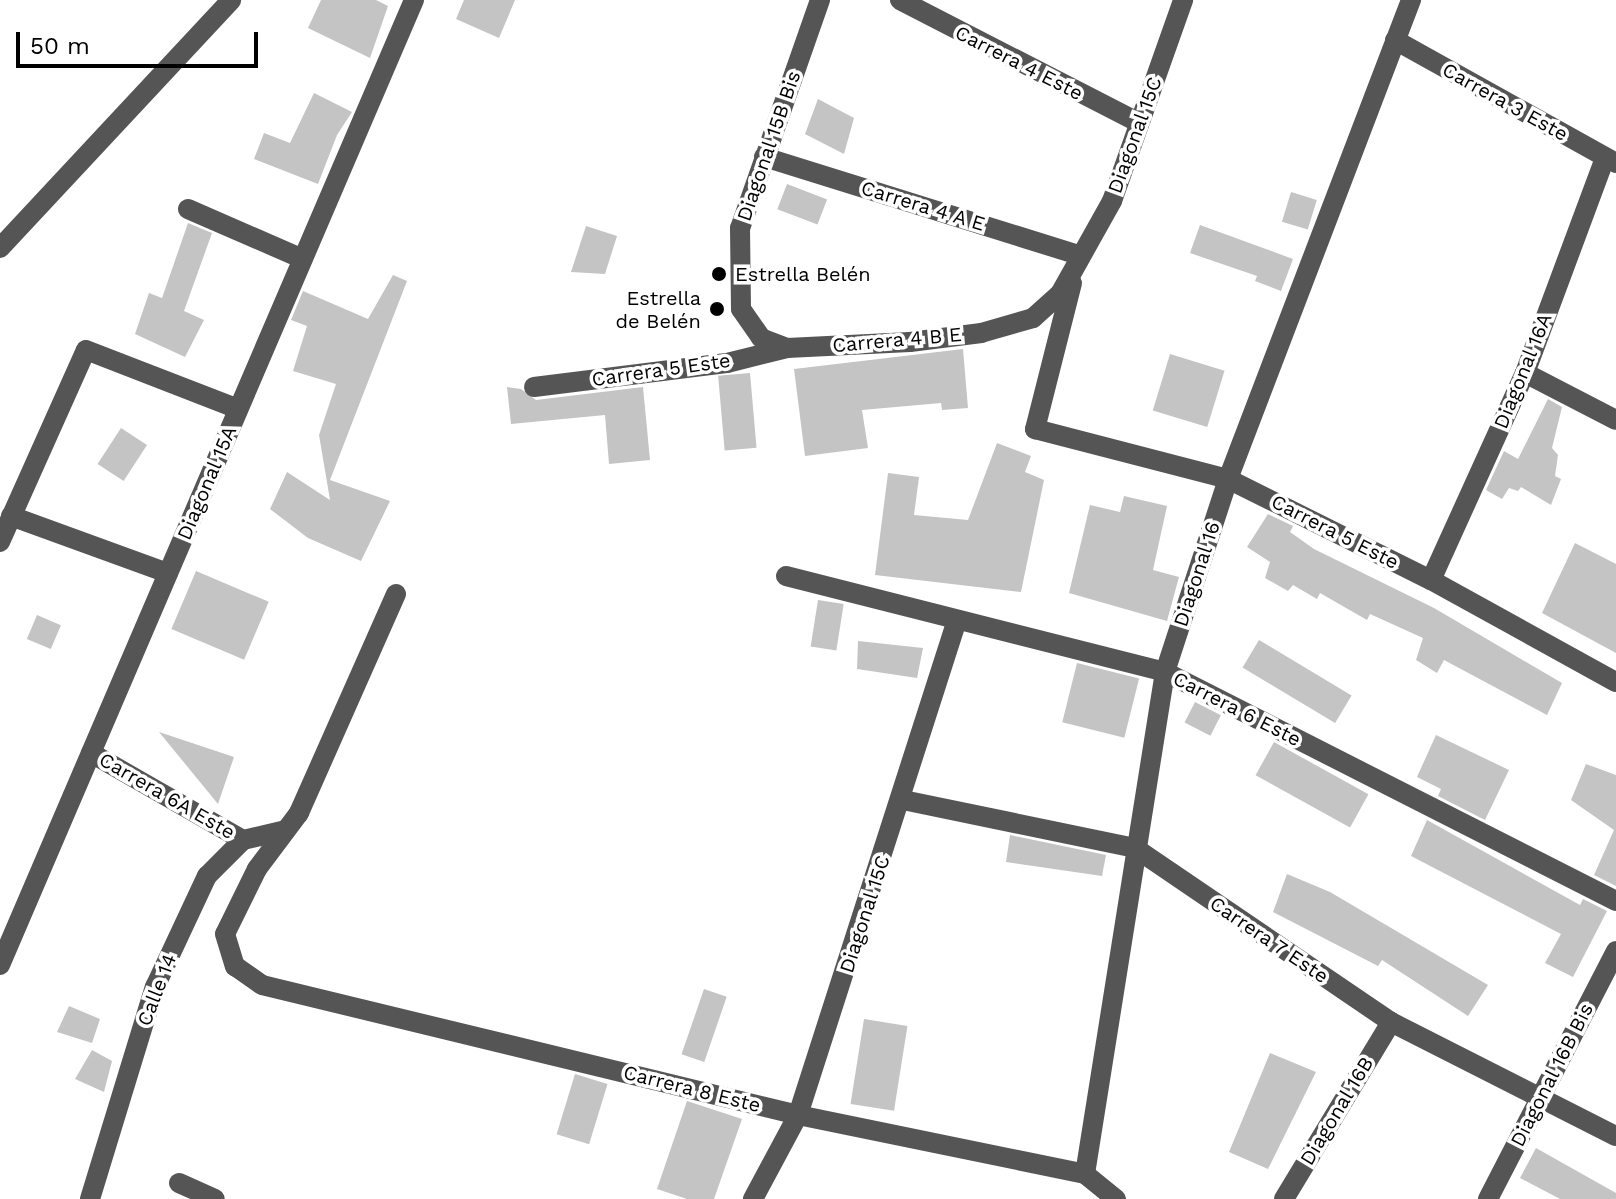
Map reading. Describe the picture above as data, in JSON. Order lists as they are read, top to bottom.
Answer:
{
  "streets": {
    "street": [
      "Carrera 4 Este",
      "Carrera 3 Este",
      "Diagonal 15C",
      "Diagonal 15B Bis",
      "Carrera 4 A E",
      "Carrera 4 B E",
      "Carrera 5 Este",
      "Diagonal 16A",
      "Diagonal 15A",
      "Diagonal 16",
      "Carrera 6 Este",
      "Carrera 6A Este",
      "Carrera 7 Este",
      "Calle 14",
      "Diagonal 16B Bis",
      "Carrera 8 Este",
      "Diagonal 16B"
    ]
  },
  "crossings": [
    ["Carrera 4 Este", "Diagonal 15C"],
    ["Carrera 3 Este", "Diagonal 16A"],
    ["Carrera 3 Este", "Diagonal 16"],
    ["Diagonal 15C", "Carrera 4 A E"],
    ["Diagonal 15C", "Carrera 4 B E"],
    ["Diagonal 15C", "Carrera 5 Este"],
    ["Diagonal 15C", "Carrera 6 Este"],
    ["Diagonal 15C", "Carrera 7 Este"],
    ["Diagonal 15C", "Carrera 8 Este"],
    ["Diagonal 15B Bis", "Carrera 4 A E"],
    ["Diagonal 15B Bis", "Carrera 4 B E"],
    ["Carrera 4 B E", "Carrera 5 Este"],
    ["Carrera 5 Este", "Diagonal 16A"],
    ["Carrera 5 Este", "Diagonal 16"],
    ["Diagonal 15A", "Carrera 6A Este"],
    ["Diagonal 16", "Carrera 6 Este"],
    ["Diagonal 16", "Carrera 7 Este"],
    ["Diagonal 16", "Carrera 8 Este"],
    ["Carrera 6A Este", "Calle 14"],
    ["Carrera 7 Este", "Diagonal 16B Bis"],
    ["Carrera 7 Este", "Diagonal 16B"]
  ],
  "places": ["Estrella Belén", "Estrella de Belén"],
  "scale_bar": "50 m"
}
